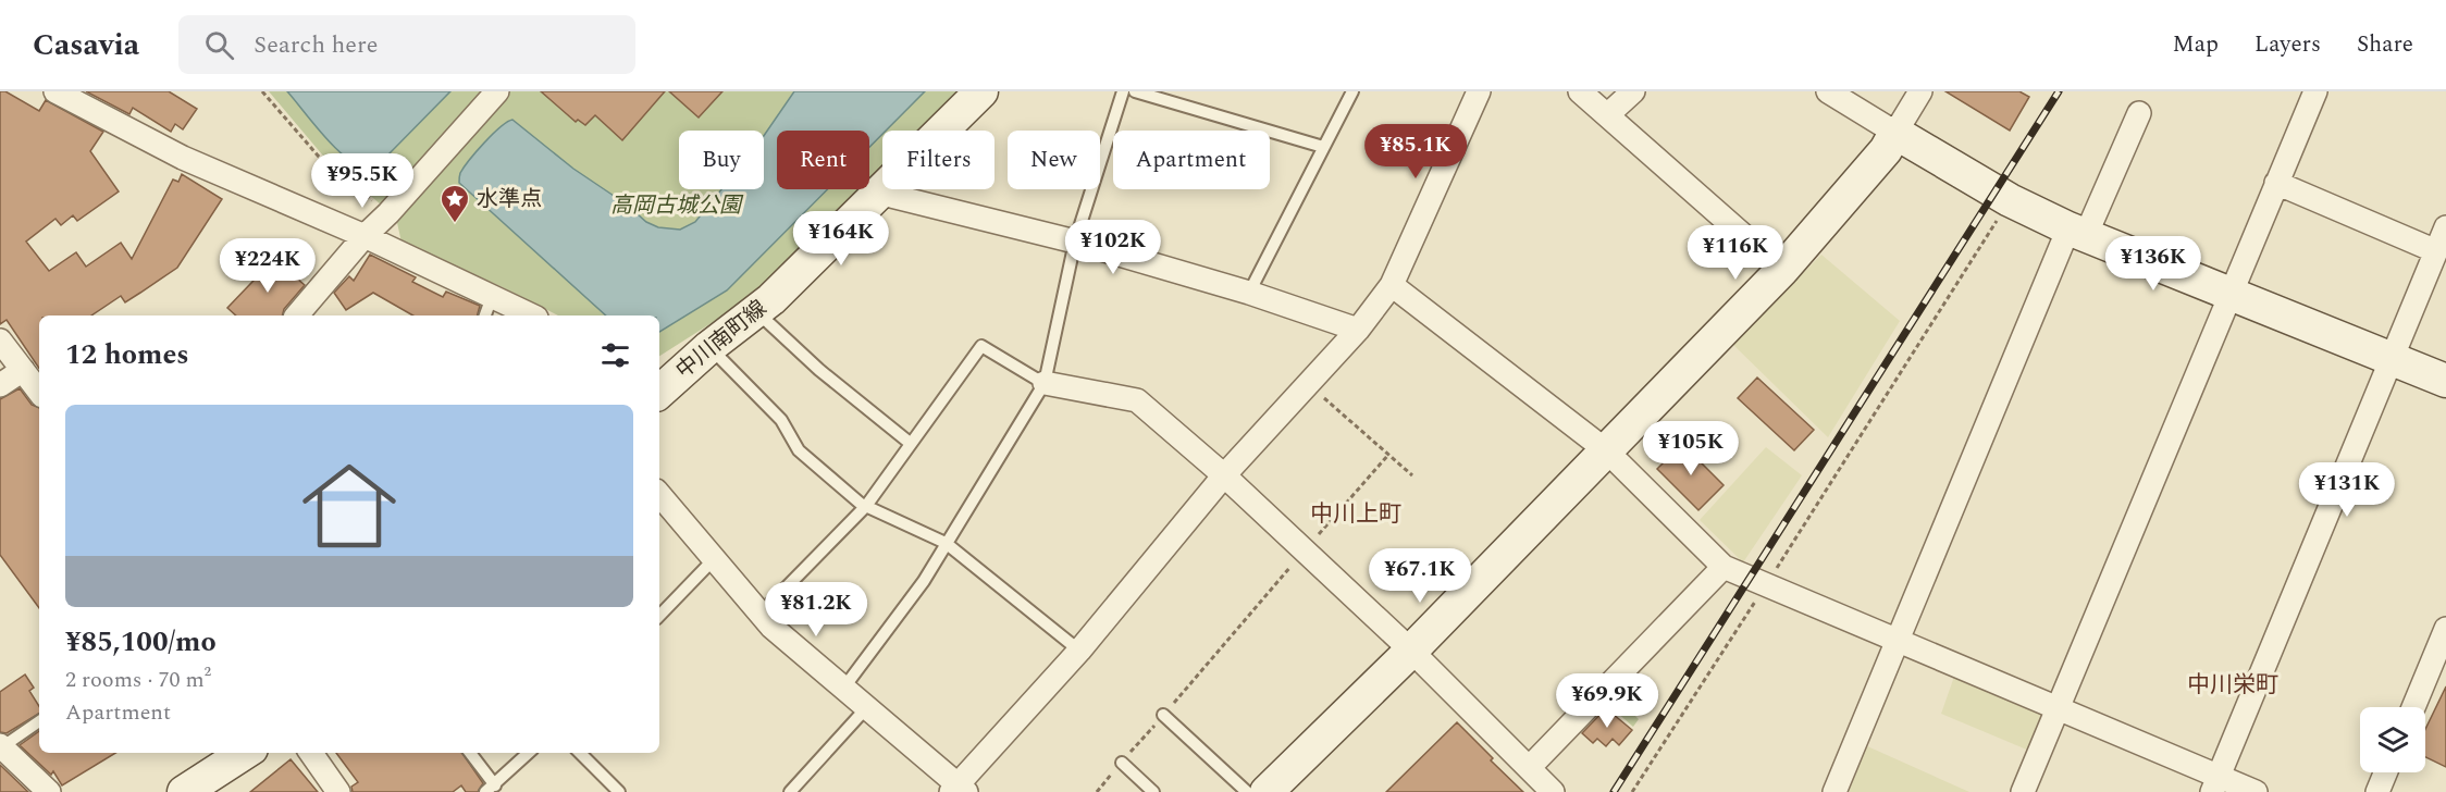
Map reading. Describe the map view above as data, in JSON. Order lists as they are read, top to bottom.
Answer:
{
  "streets": {
    "street": ["中川南町線"]
  },
  "districts": ["中川上町", "中川栄町"],
  "parks": ["高岡古城公園"],
  "places": {
    "place": ["水準点"]
  },
  "page": {
    "header": "Casavia",
    "search": "Search here",
    "nav": ["Map", "Layers", "Share"],
    "price": [
      "¥85.1K",
      "¥95.5K",
      "¥164K",
      "¥102K",
      "¥116K",
      "¥136K",
      "¥224K",
      "¥105K",
      "¥131K",
      "¥67.1K",
      "¥81.2K",
      "¥69.9K"
    ],
    "chip": [
      "Buy",
      "Rent",
      "Filters",
      "New",
      "Apartment"
    ],
    "heading": "12 homes",
    "list": [
      {
        "name": "¥85,100/mo",
        "note": "2 rooms · 70 m² · Apartment"
      }
    ]
  }
}
